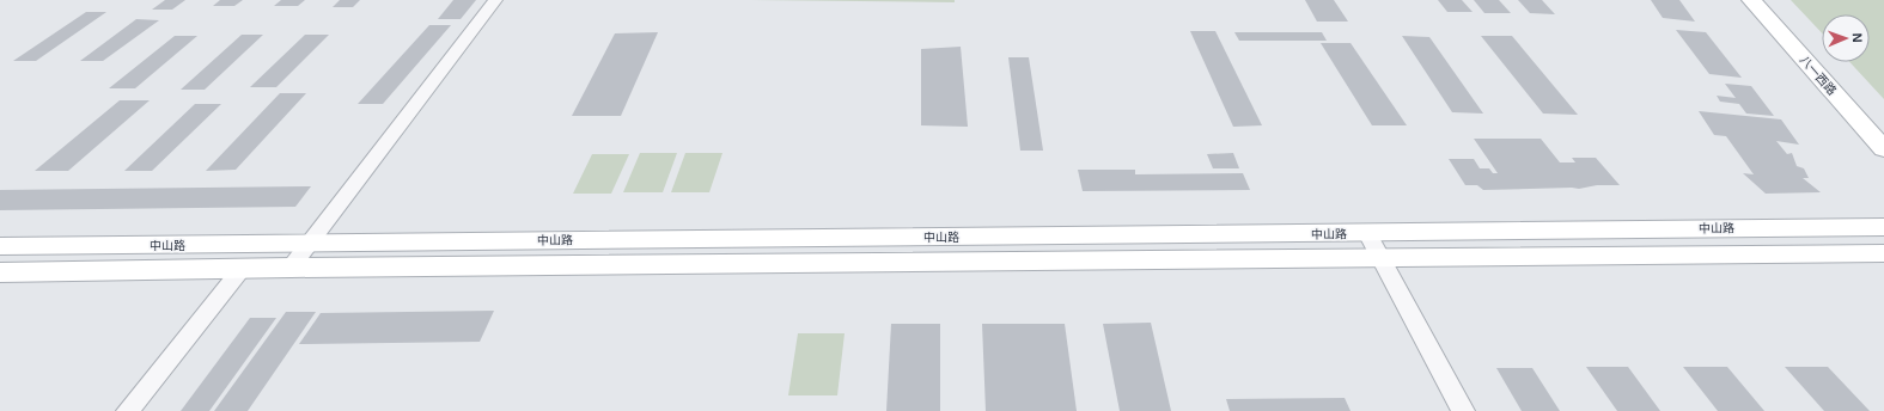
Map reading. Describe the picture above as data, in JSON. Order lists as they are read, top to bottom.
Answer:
{
  "streets": {
    "main road": ["八一西路", "中山路"]
  },
  "north": "right"
}
